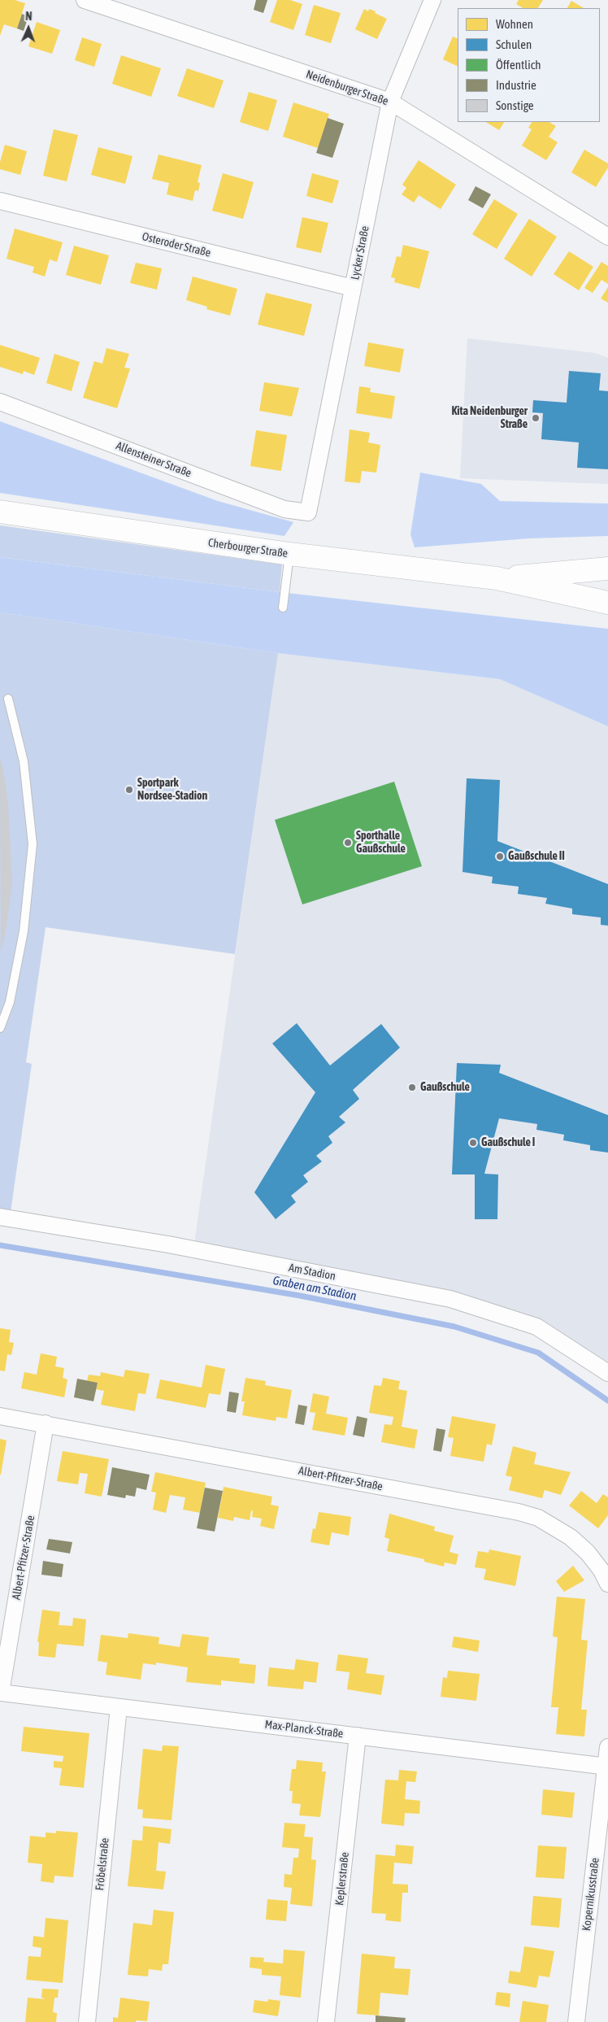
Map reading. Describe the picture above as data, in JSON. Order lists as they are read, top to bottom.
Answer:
{
  "streets": {
    "main road": ["Cherbourger Straße"],
    "street": [
      "Neidenburger Straße",
      "Osteroder Straße",
      "Lycker Straße",
      "Allensteiner Straße",
      "Am Stadion",
      "Albert-Pfitzer-Straße",
      "Max-Planck-Straße",
      "Fröbelstraße",
      "Keplerstraße",
      "Kopernikusstraße"
    ]
  },
  "crossings": [
    ["Neidenburger Straße", "Lycker Straße"],
    ["Osteroder Straße", "Lycker Straße"],
    ["Lycker Straße", "Allensteiner Straße"],
    ["Albert-Pfitzer-Straße", "Max-Planck-Straße"],
    ["Max-Planck-Straße", "Fröbelstraße"],
    ["Max-Planck-Straße", "Keplerstraße"],
    ["Max-Planck-Straße", "Kopernikusstraße"]
  ],
  "water": ["Graben am Stadion"],
  "places": [
    "Kita Neidenburger Straße",
    "Sportpark Nordsee-Stadion",
    "Sporthalle Gaußschule",
    "Gaußschule II",
    "Gaußschule",
    "Gaußschule I"
  ],
  "legend": [
    "Wohnen",
    "Schulen",
    "Öffentlich",
    "Industrie",
    "Sonstige"
  ],
  "north": "top"
}
